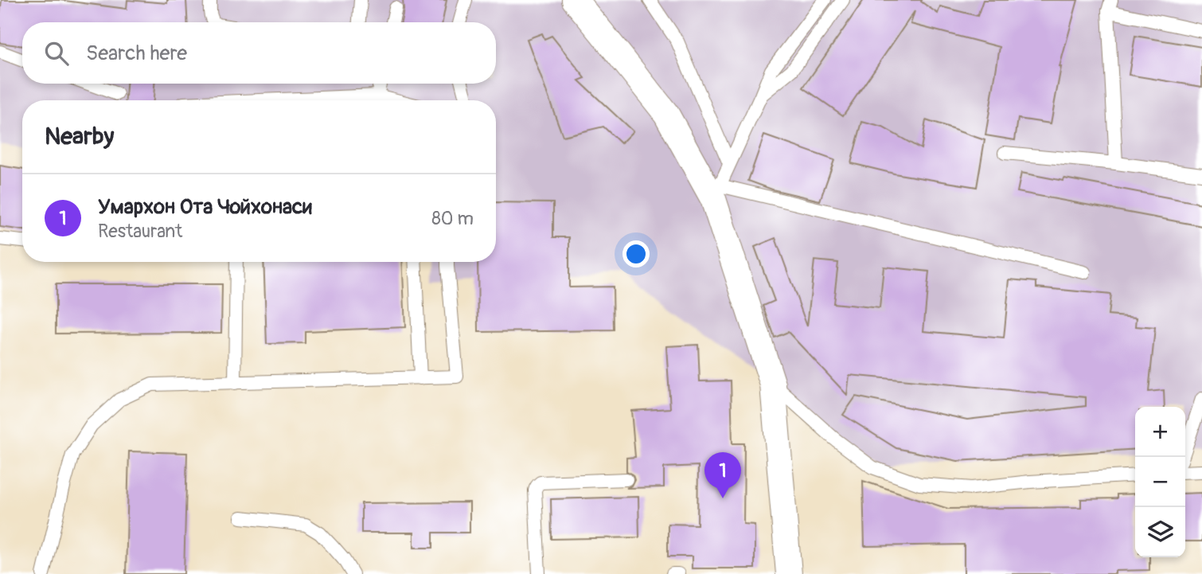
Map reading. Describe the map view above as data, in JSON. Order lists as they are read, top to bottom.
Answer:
{
  "page": {
    "search": "Search here",
    "heading": "Nearby",
    "list": [
      {
        "mark": "1",
        "name": "Умархон Ота Чойхонаси",
        "note": "Restaurant",
        "value": "80 m"
      }
    ],
    "map_buttons": ["+", "−"],
    "pins": "1"
  }
}
